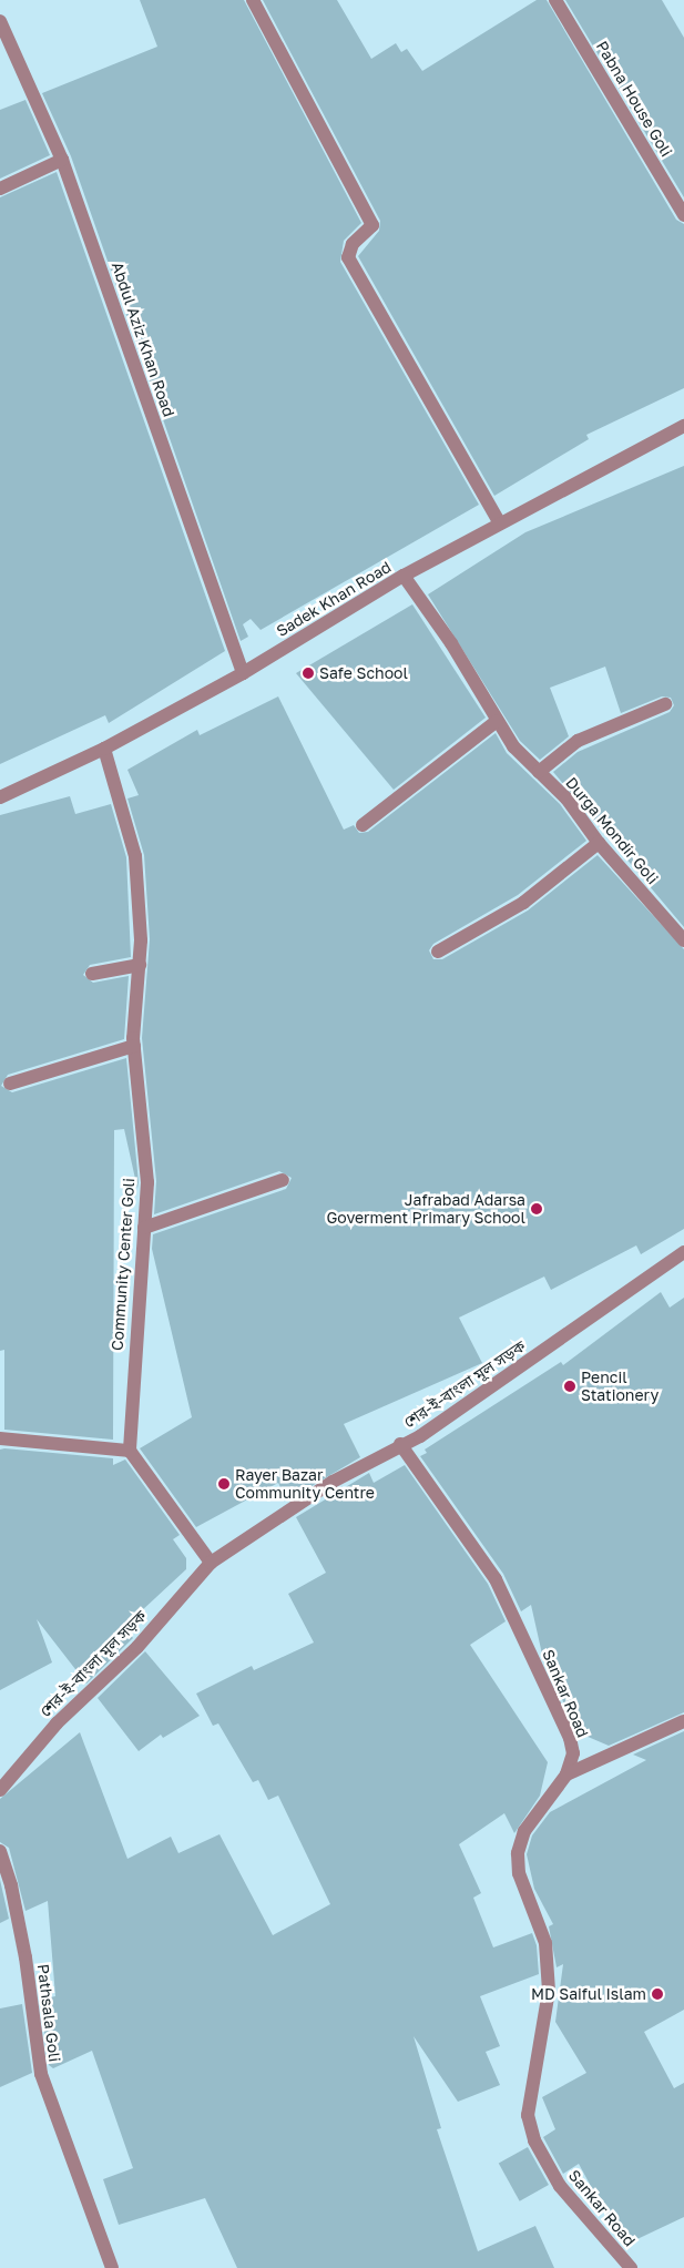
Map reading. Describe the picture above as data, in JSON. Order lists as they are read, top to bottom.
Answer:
{
  "streets": {
    "street": [
      "Pabna House Goli",
      "Abdul Aziz Khan Road",
      "Sadek Khan Road",
      "Durga Mondir Goli",
      "Community Center Goli",
      "শের-ই-বাংলা মূল সড়ক",
      "Sankar Road",
      "Pathsala Goli"
    ]
  },
  "crossings": [
    ["Abdul Aziz Khan Road", "Sadek Khan Road"],
    ["Sadek Khan Road", "Durga Mondir Goli"],
    ["Sadek Khan Road", "Community Center Goli"],
    ["শের-ই-বাংলা মূল সড়ক", "Sankar Road"]
  ],
  "places": [
    "Safe School",
    "Jafrabad Adarsa Goverment Primary School",
    "Pencil Stationery",
    "Rayer Bazar Community Centre",
    "MD Saiful Islam"
  ]
}
